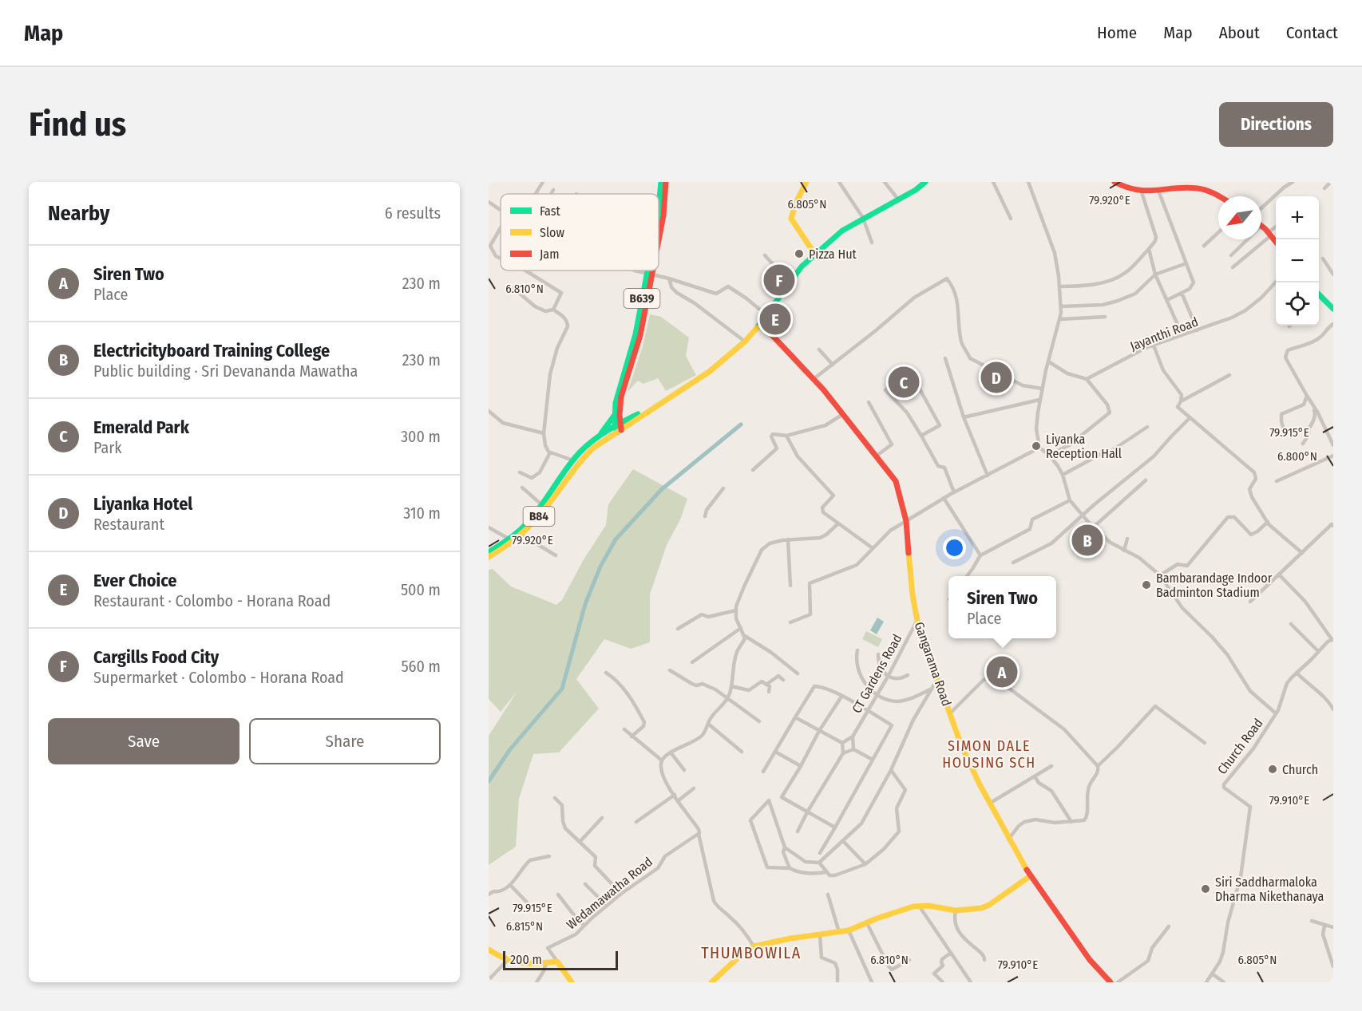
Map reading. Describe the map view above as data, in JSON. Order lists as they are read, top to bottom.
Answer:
{
  "streets": {
    "main road": ["B639", "B84", "Gangarama Road"],
    "street": [
      "Jayanthi Road",
      "CT Gardens Road",
      "Church Road",
      "Wedamawatha Road"
    ]
  },
  "crossings": [
    ["B639", "B84"],
    ["B84", "Gangarama Road"],
    ["Gangarama Road", "CT Gardens Road"]
  ],
  "districts": ["SIMON DALE HOUSING SCH", "THUMBOWILA"],
  "places": [
    "Pizza Hut",
    "Liyanka Reception Hall",
    "Bambarandage Indoor Badminton Stadium",
    "Church",
    "Siri Saddharmaloka Dharma Nikethanaya"
  ],
  "legend": ["Fast", "Slow", "Jam"],
  "scale_bar": "200 m",
  "north": "bottom left",
  "page": {
    "header": "Map",
    "nav": [
      "Home",
      "Map",
      "About",
      "Contact"
    ],
    "buttons": [
      "Directions",
      ["Save", "Share"]
    ],
    "title": "Find us",
    "heading": ["Nearby", "6 results"],
    "map_buttons": ["+", "−"],
    "list": [
      {
        "mark": "A",
        "name": "Siren Two",
        "note": "Place",
        "value": "230 m"
      },
      {
        "mark": "B",
        "name": "Electricityboard Training College",
        "note": "Public building · Sri Devananda Mawatha",
        "value": "230 m"
      },
      {
        "mark": "C",
        "name": "Emerald Park",
        "note": "Park",
        "value": "300 m"
      },
      {
        "mark": "D",
        "name": "Liyanka Hotel",
        "note": "Restaurant",
        "value": "310 m"
      },
      {
        "mark": "E",
        "name": "Ever Choice",
        "note": "Restaurant · Colombo - Horana Road",
        "value": "500 m"
      },
      {
        "mark": "F",
        "name": "Cargills Food City",
        "note": "Supermarket · Colombo - Horana Road",
        "value": "560 m"
      }
    ],
    "pins": [
      "F",
      "E",
      "D",
      "C",
      "B",
      "A"
    ],
    "popup": ["Siren Two", "Place"],
    "scale": "200 m"
  },
  "coordinates": [
    "79.920°E",
    "6.805°N",
    "6.810°N",
    "79.915°E",
    "6.800°N",
    "79.910°E",
    "6.815°N"
  ]
}
